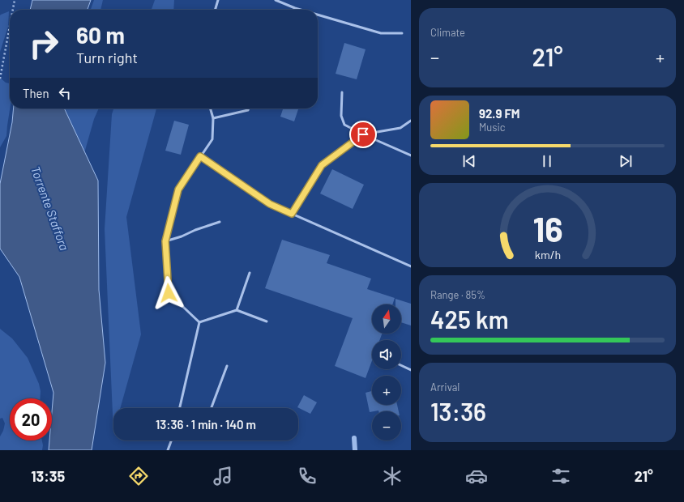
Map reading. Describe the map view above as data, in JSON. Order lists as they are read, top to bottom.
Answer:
{
  "water": ["Torrente Staffora"],
  "north": "top",
  "page": {
    "tile": [
      "Climate",
      ["Range · 85%", "425 km"],
      ["Arrival", "13:36"]
    ],
    "turn": ["60 m", "Turn right"],
    "heat": ["−", "21°", "+"],
    "then": "Then",
    "song": ["92.9 FM", "Music"],
    "map_buttons": ["+", "−"],
    "limit": "20",
    "trip": "13:36 · 1 min · 140 m",
    "tabs": ["13:35", "21°"],
    "gauge": ["16", "km/h"]
  }
}
